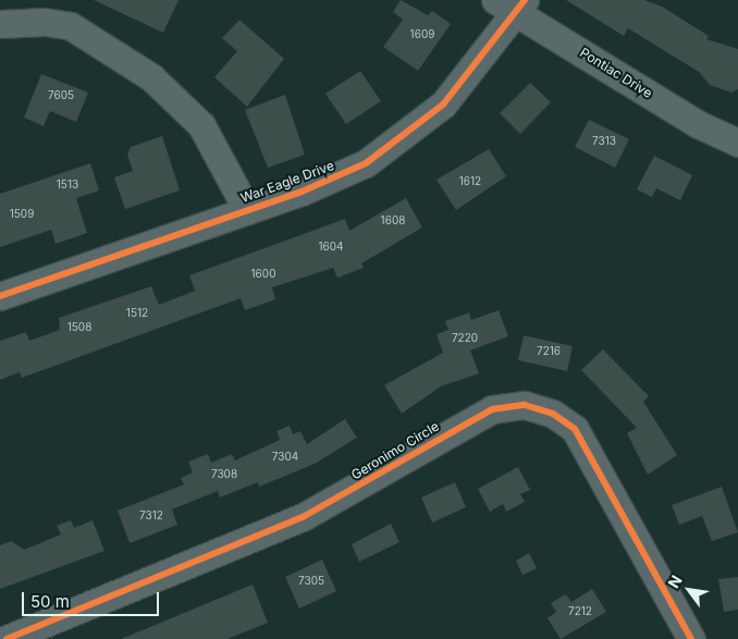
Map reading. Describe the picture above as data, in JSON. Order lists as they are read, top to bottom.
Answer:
{
  "streets": {
    "street": ["Pontiac Drive", "War Eagle Drive", "Geronimo Circle"]
  },
  "crossings": [
    ["Pontiac Drive", "War Eagle Drive"]
  ],
  "house_numbers": [
    "1609",
    "7605",
    "7313",
    "1612",
    "1513",
    "1509",
    "1608",
    "1604",
    "1600",
    "1512",
    "1508",
    "7220",
    "7216",
    "7304",
    "7308",
    "7312",
    "7305",
    "7212"
  ],
  "scale_bar": "50 m",
  "north": "top left"
}
